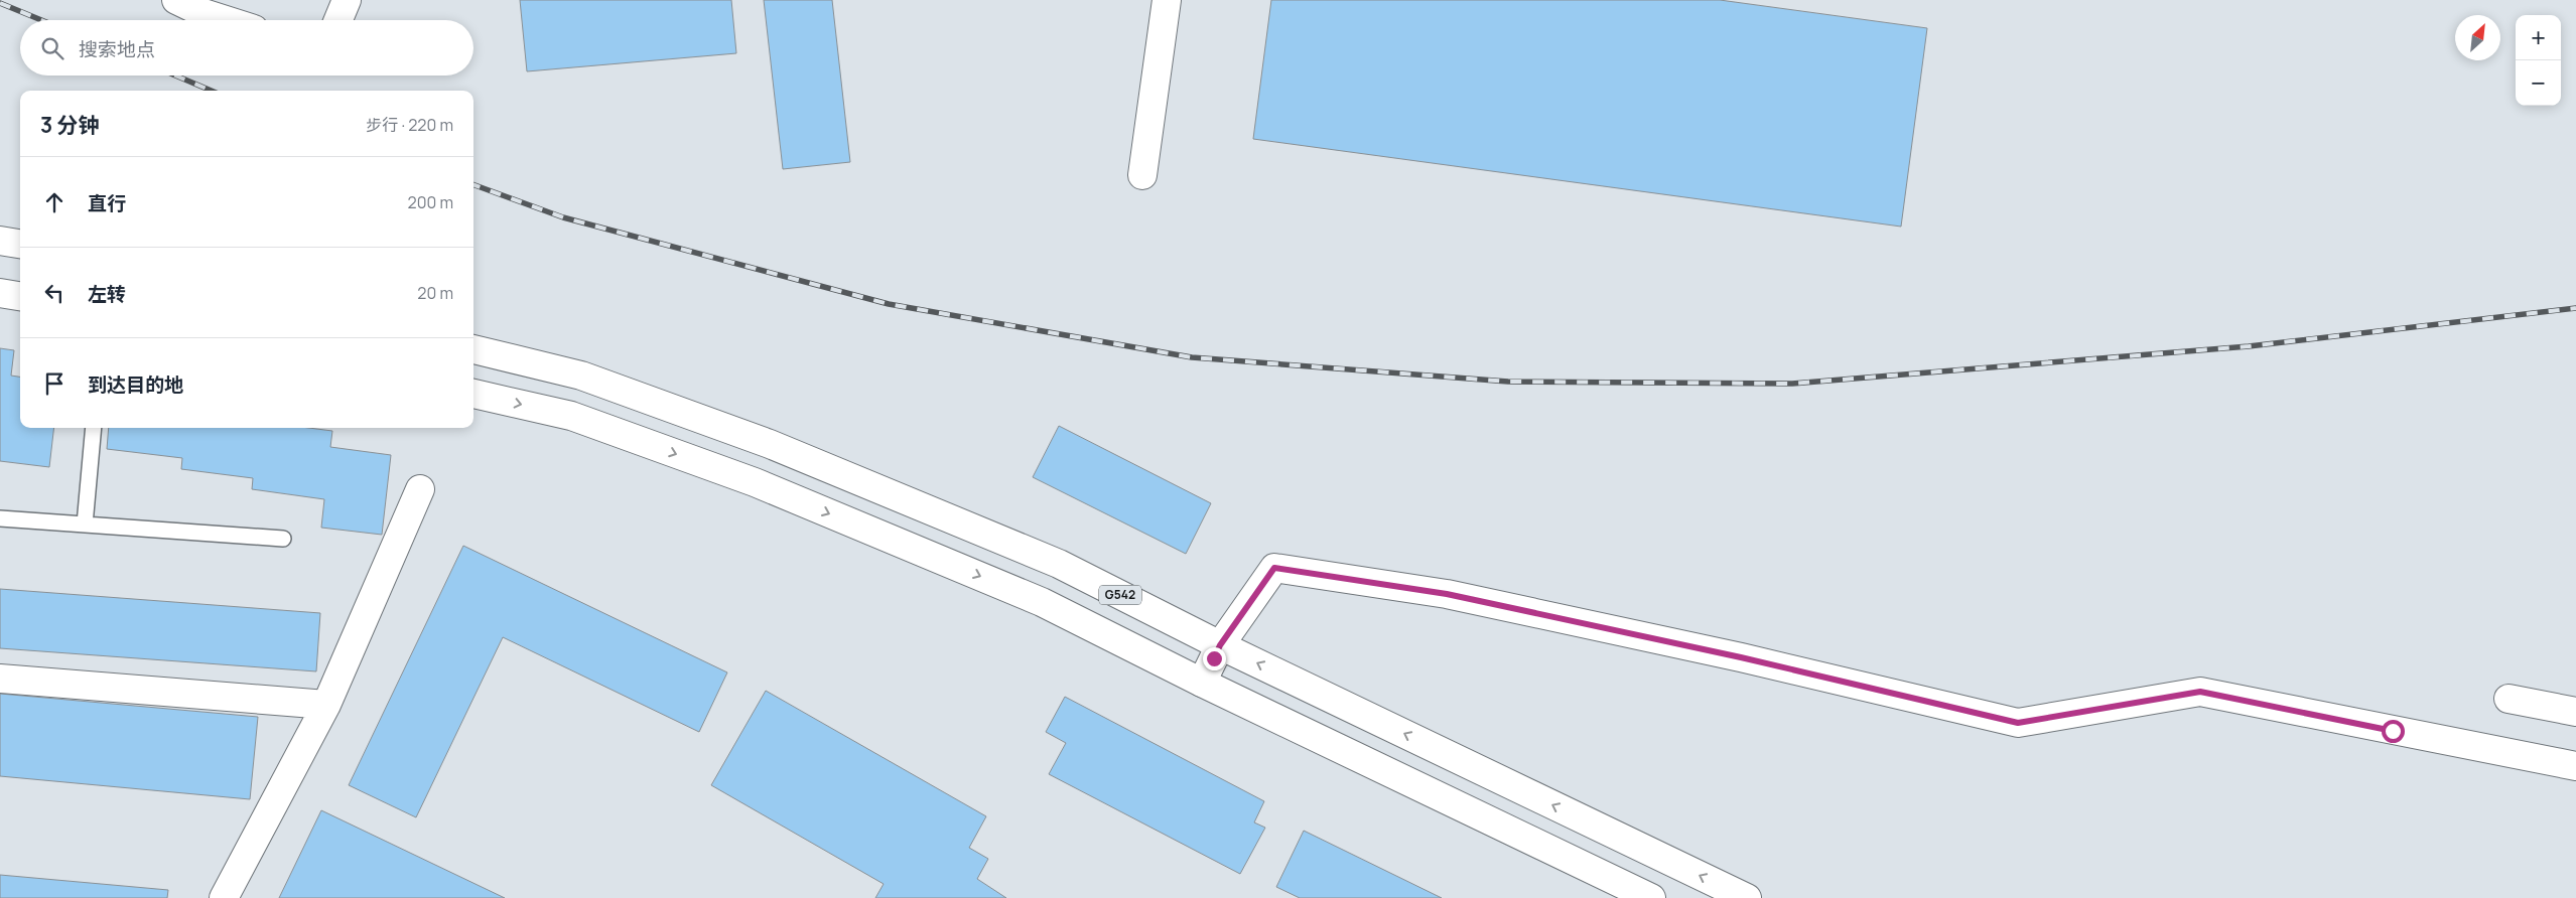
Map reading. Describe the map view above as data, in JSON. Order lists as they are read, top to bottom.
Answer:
{
  "streets": {
    "main road": ["G542"]
  },
  "north": "top right",
  "page": {
    "map_buttons": ["+", "−"],
    "search": "搜索地点",
    "heading": ["3 分钟", "步行 · 220 m"],
    "list": [
      ["直行", "200 m"],
      ["左转", "20 m"],
      "到达目的地"
    ]
  }
}
